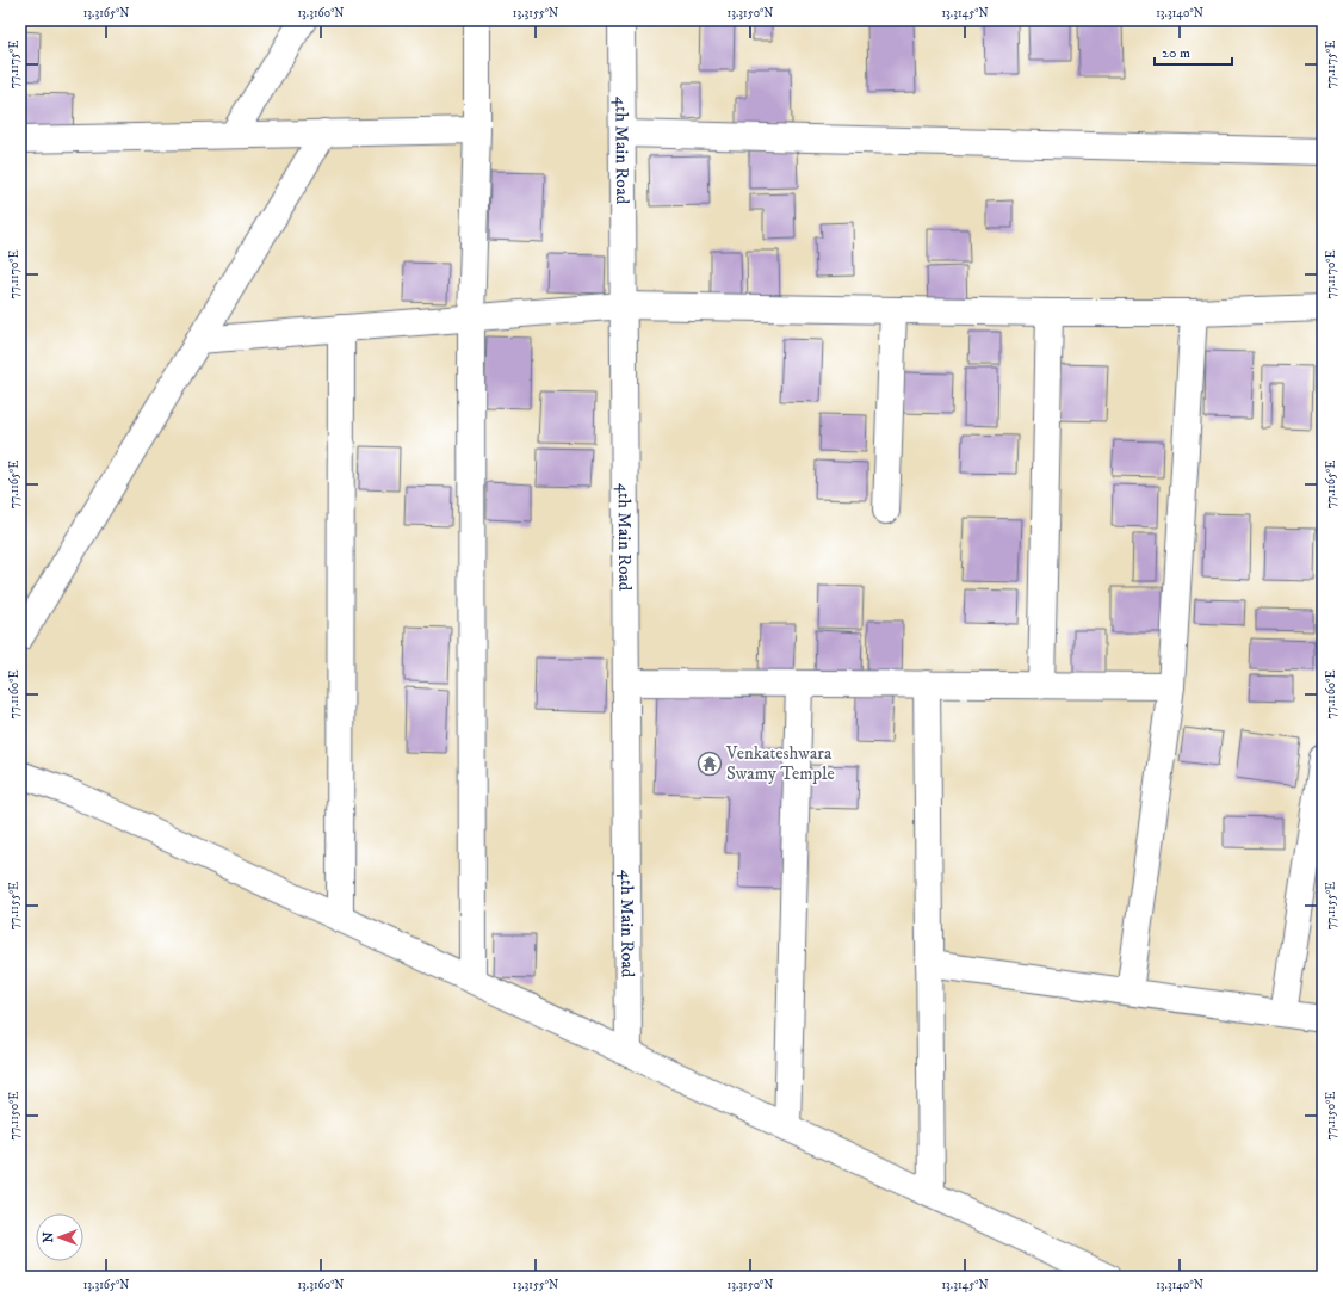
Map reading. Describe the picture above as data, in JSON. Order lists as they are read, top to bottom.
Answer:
{
  "streets": {
    "street": ["4th Main Road"]
  },
  "places": {
    "temple": ["Venkateshwara Swamy Temple"]
  },
  "scale_bar": "20 m",
  "north": "left",
  "coordinates": [
    "13.3165°N",
    "13.3160°N",
    "13.3155°N",
    "13.3150°N",
    "13.3145°N",
    "13.3140°N",
    "77.1175°E",
    "77.1170°E",
    "77.1165°E",
    "77.1160°E",
    "77.1155°E",
    "77.1150°E"
  ]
}
